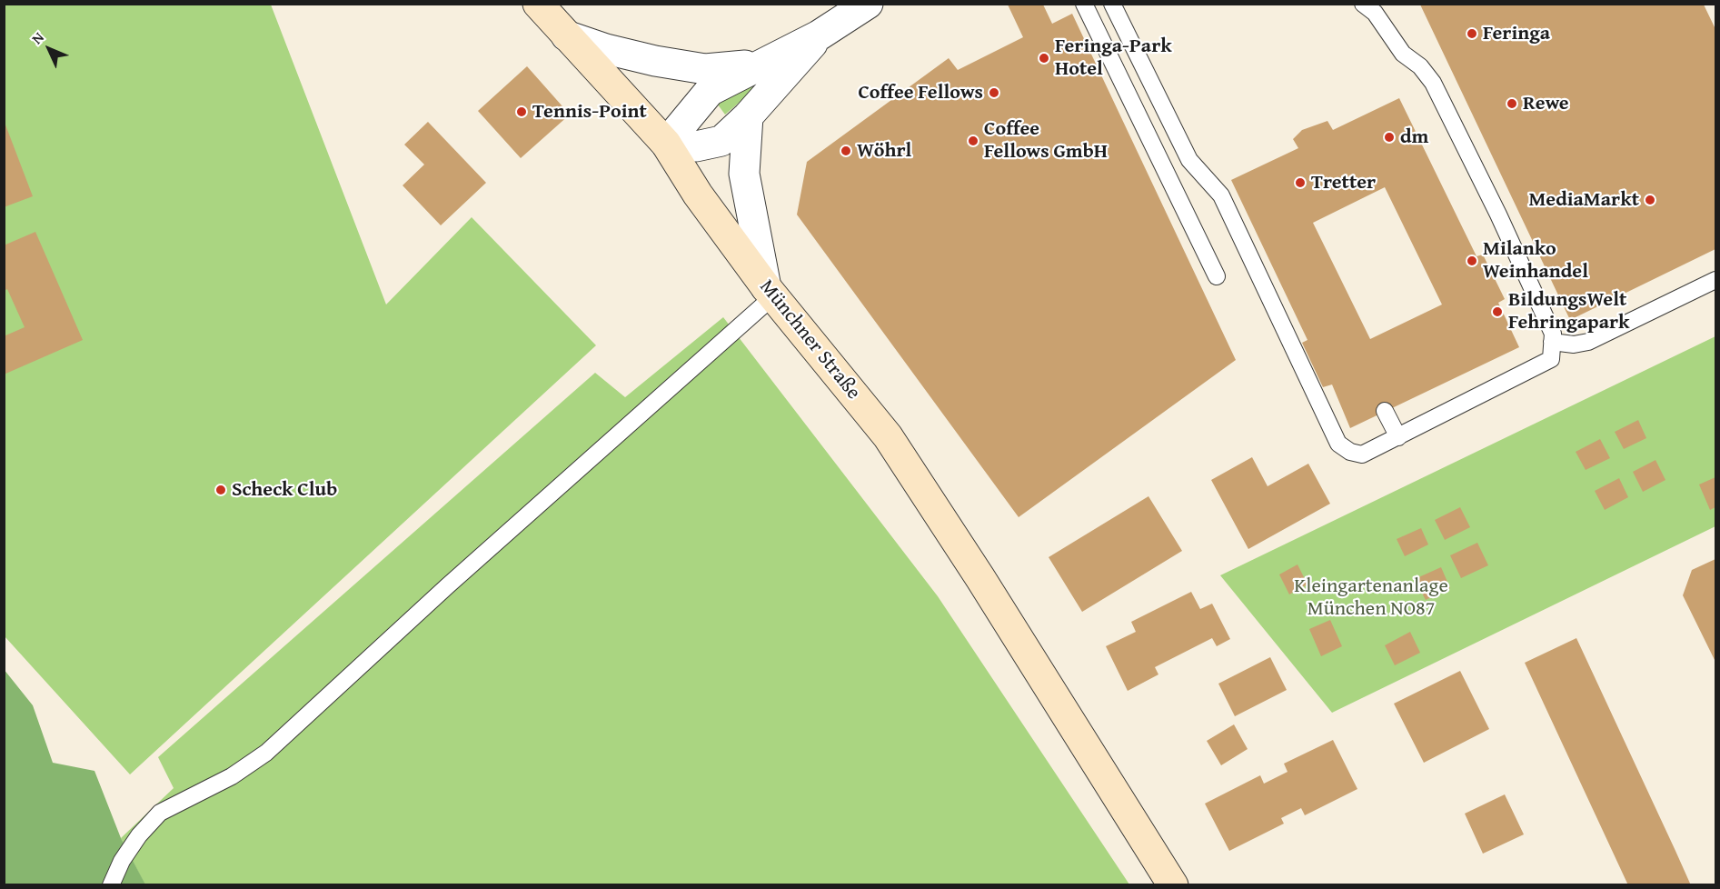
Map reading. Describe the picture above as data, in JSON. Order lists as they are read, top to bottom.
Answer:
{
  "streets": {
    "main road": ["Münchner Straße"]
  },
  "parks": ["Kleingartenanlage München NO87"],
  "places": [
    "Feringa",
    "Feringa-Park Hotel",
    "Coffee Fellows",
    "Rewe",
    "Tennis-Point",
    "dm",
    "Coffee Fellows GmbH",
    "Wöhrl",
    "Tretter",
    "MediaMarkt",
    "Milanko Weinhandel",
    "BildungsWelt Fehringapark",
    "Scheck Club"
  ],
  "north": "top left"
}
